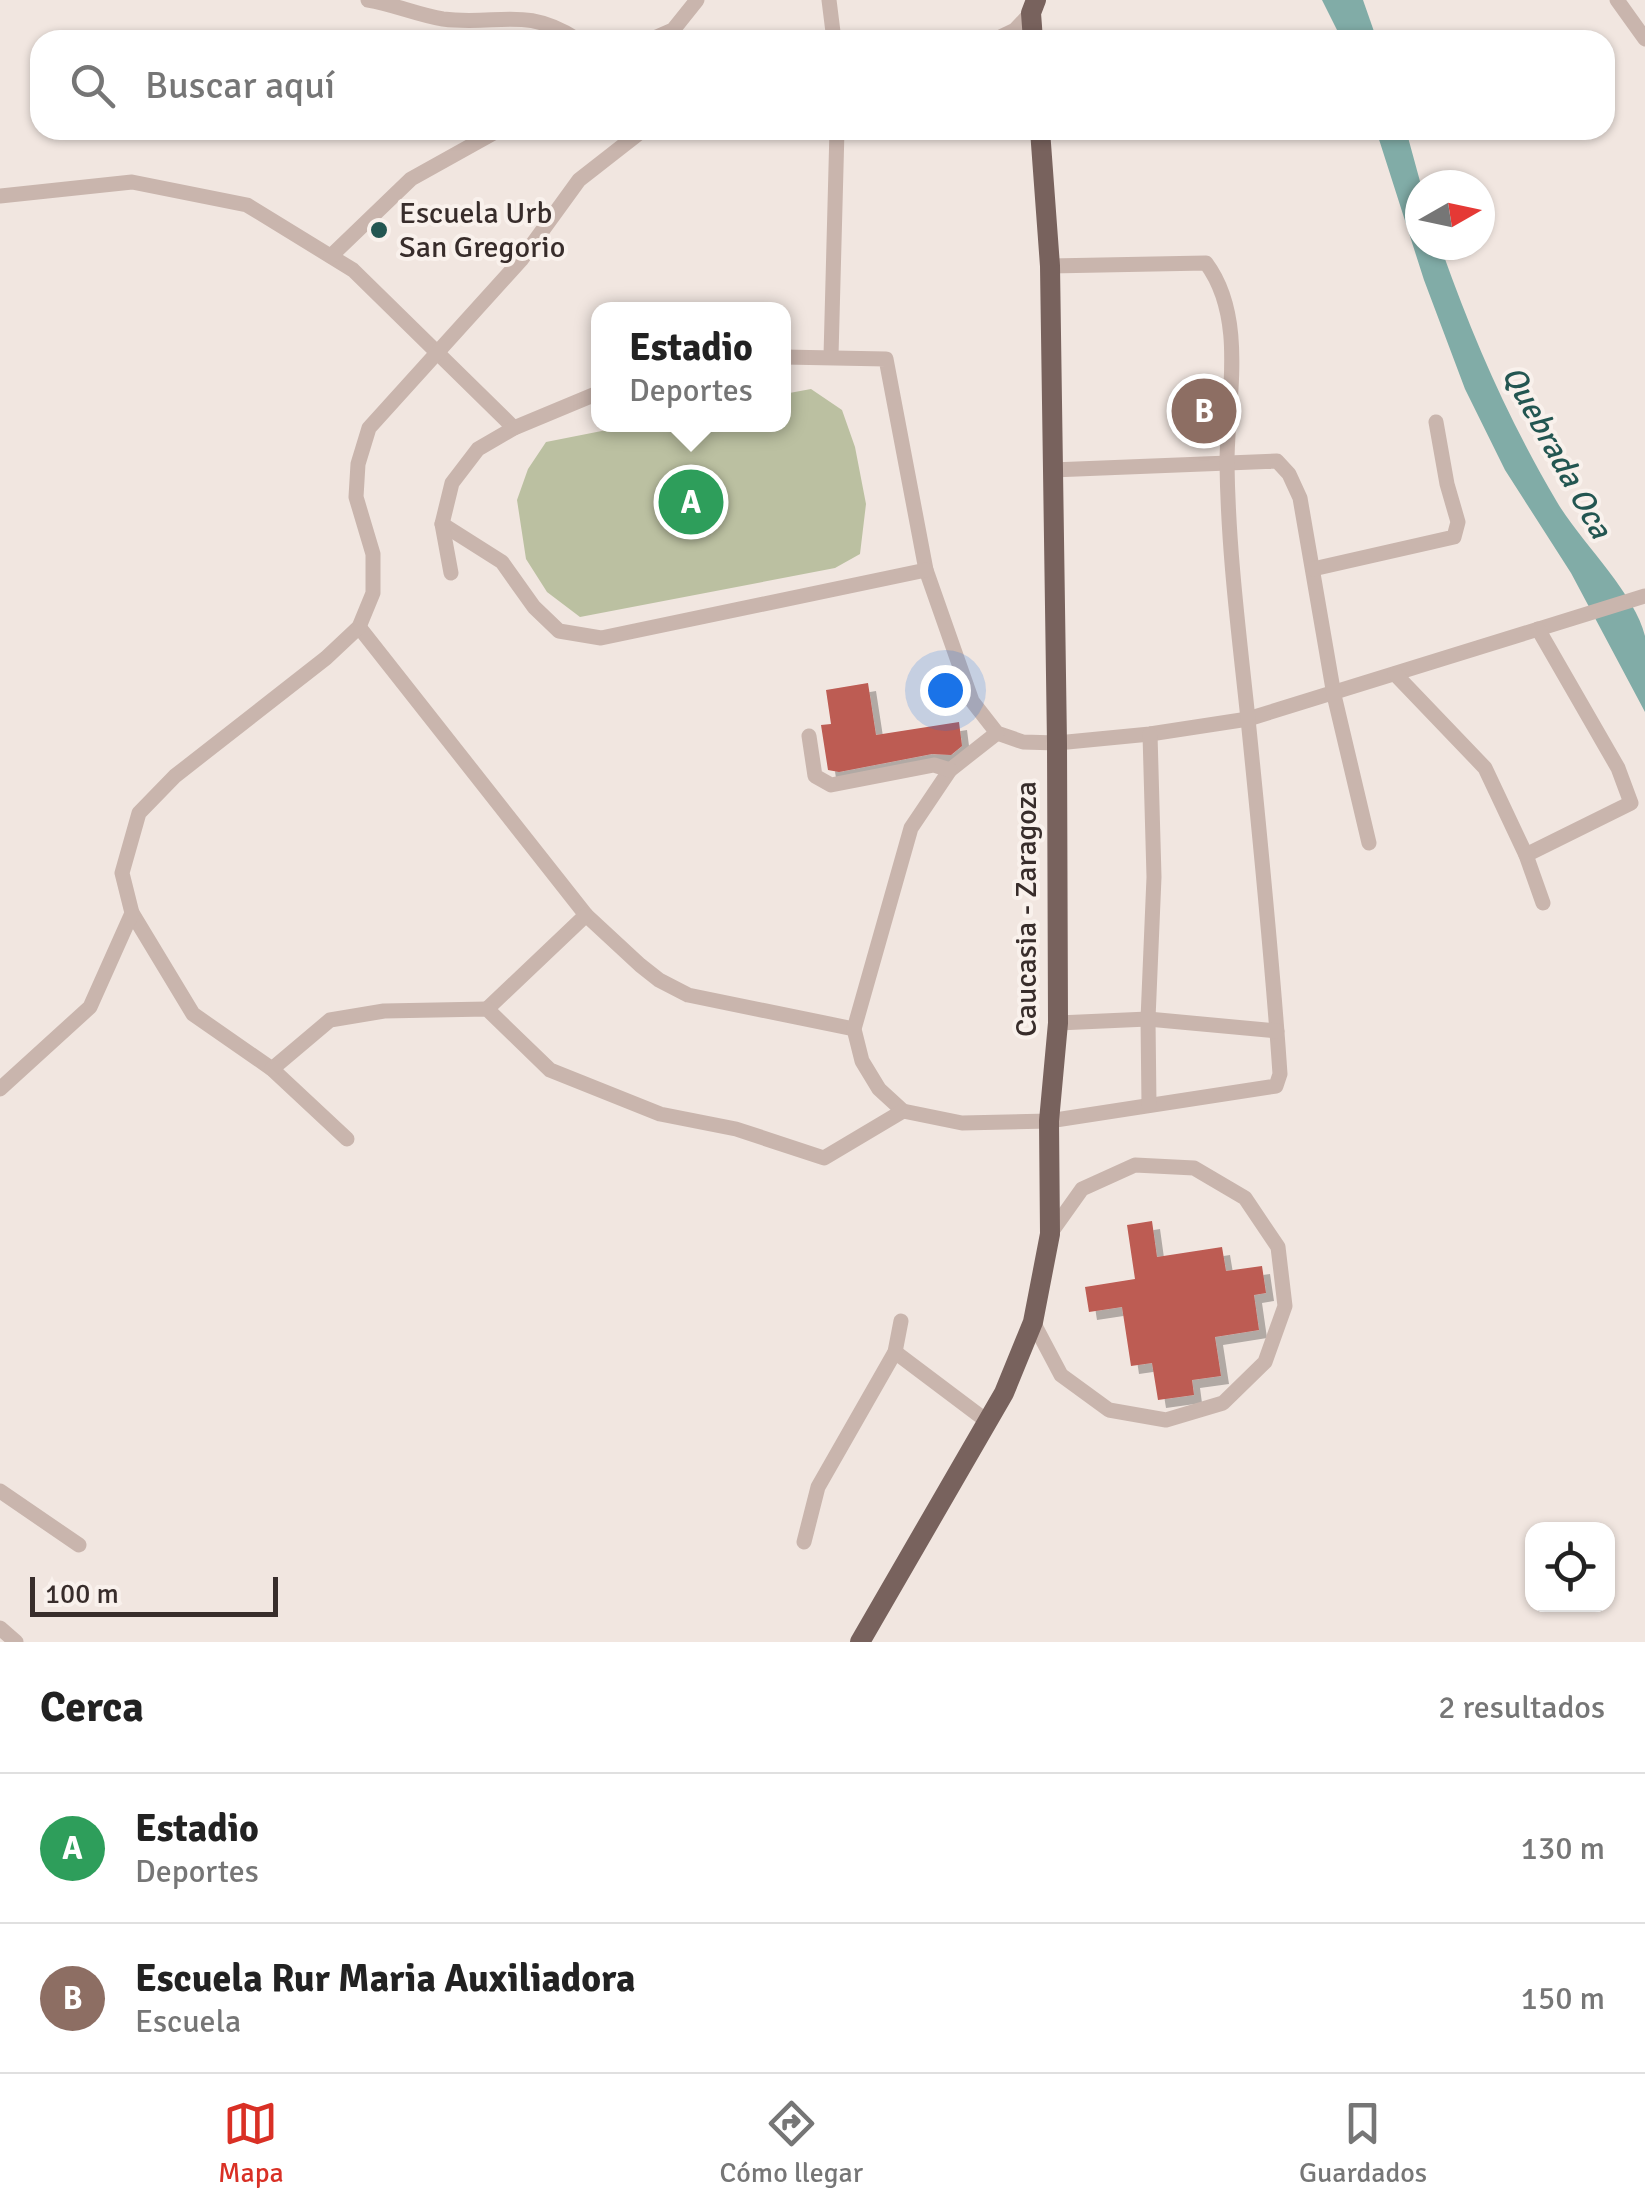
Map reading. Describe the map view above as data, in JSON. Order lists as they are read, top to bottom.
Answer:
{
  "streets": {
    "main road": ["Caucasia - Zaragoza"]
  },
  "water": ["Quebrada Oca"],
  "places": ["Escuela Urb San Gregorio"],
  "scale_bar": "100 m",
  "north": "right",
  "page": {
    "search": "Buscar aquí",
    "popup": ["Estadio", "Deportes"],
    "pins": ["B", "A"],
    "scale": "100 m",
    "heading": ["Cerca", "2 resultados"],
    "list": [
      {
        "mark": "A",
        "name": "Estadio",
        "note": "Deportes",
        "value": "130 m"
      },
      {
        "mark": "B",
        "name": "Escuela Rur Maria Auxiliadora",
        "note": "Escuela",
        "value": "150 m"
      }
    ],
    "nav": ["Mapa", "Cómo llegar", "Guardados"]
  }
}
